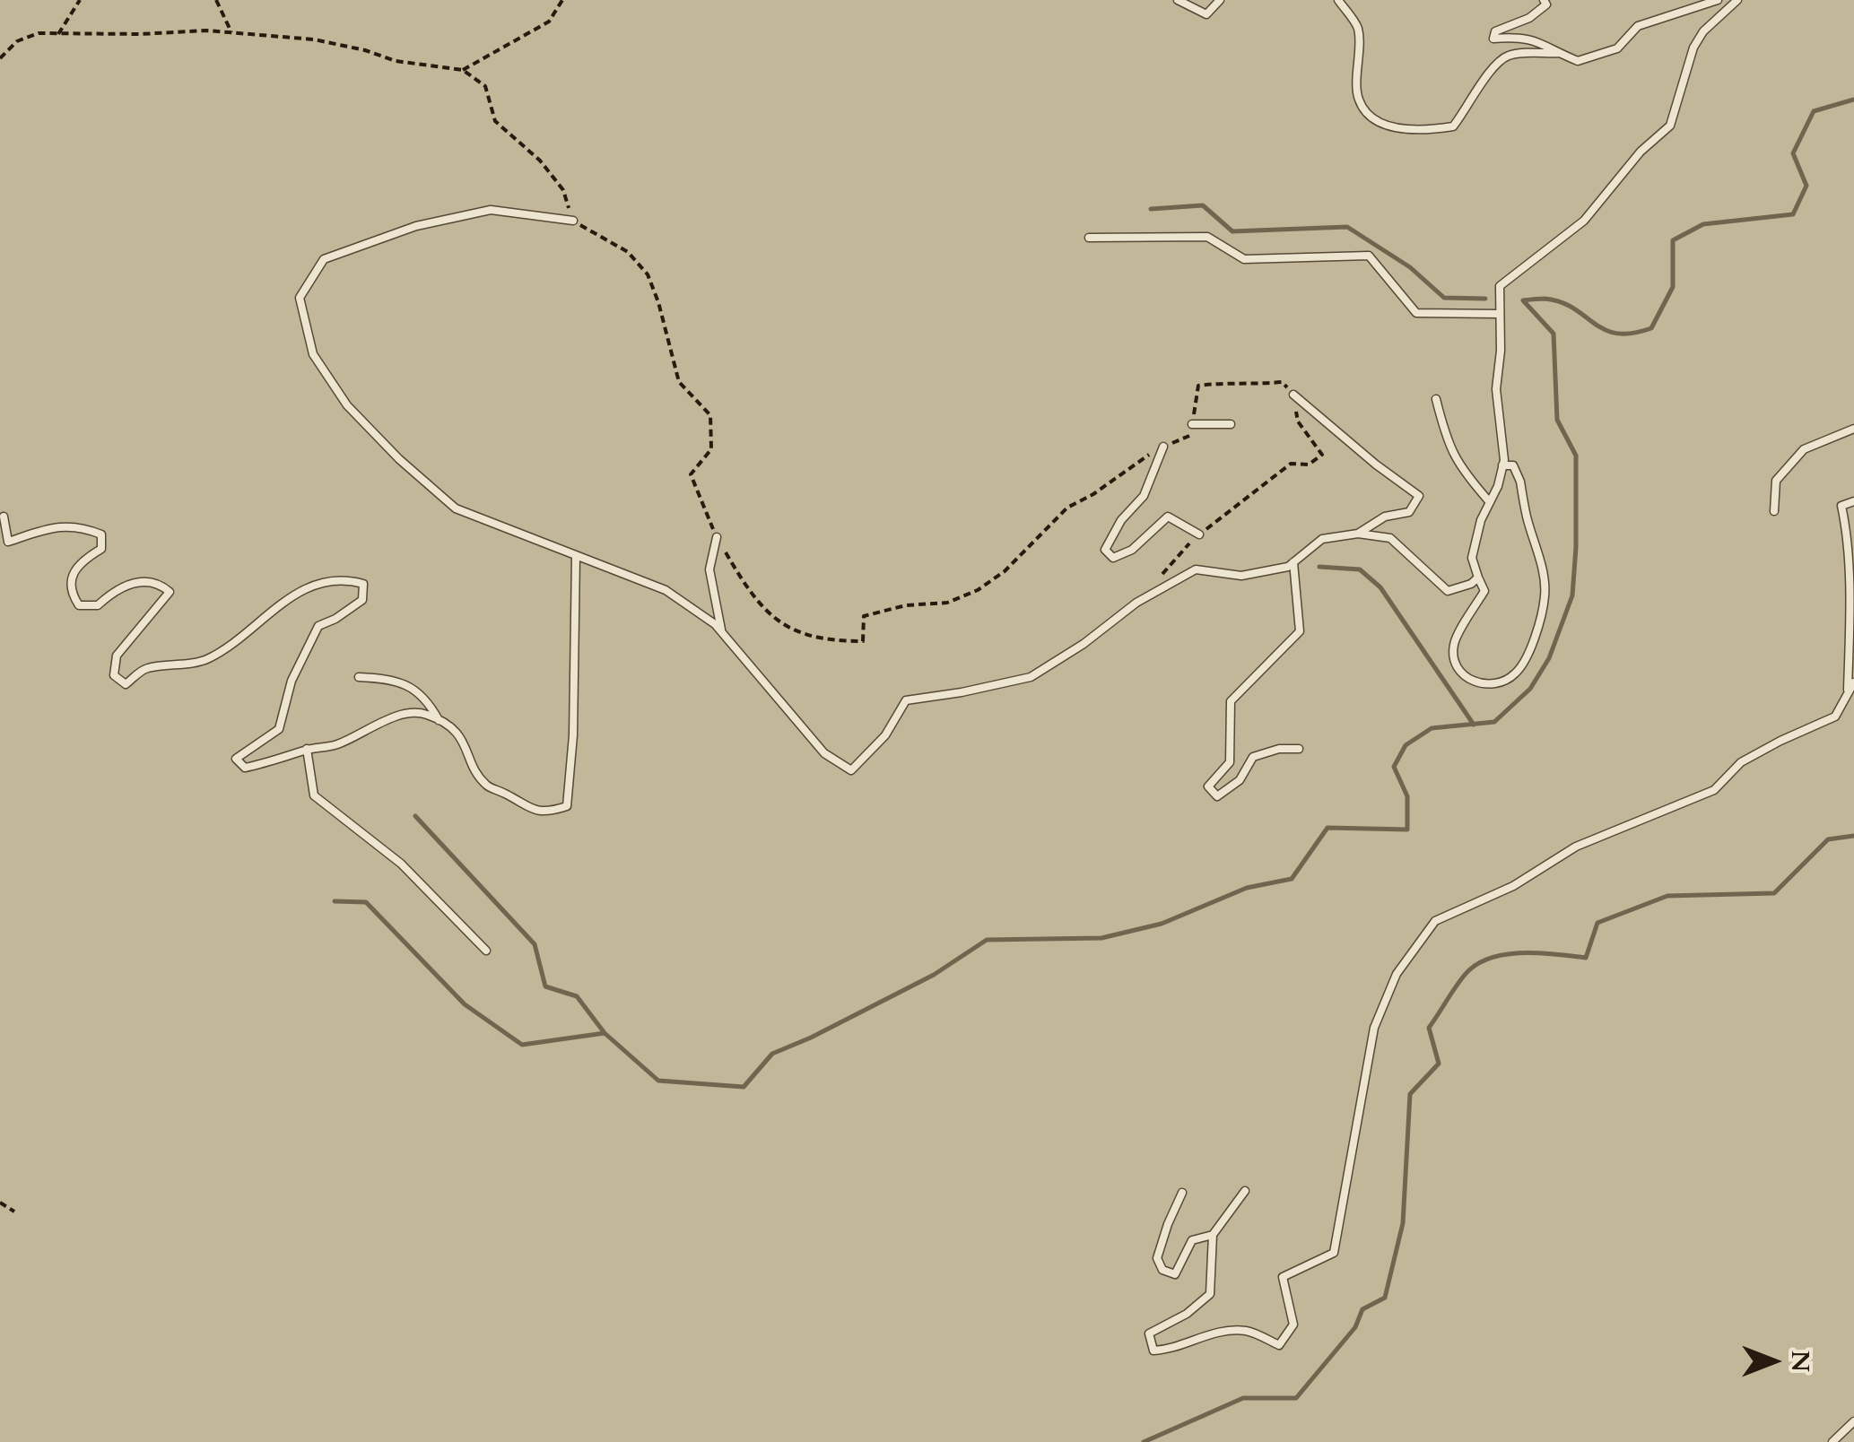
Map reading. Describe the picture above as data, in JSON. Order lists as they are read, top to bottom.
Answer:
{
  "north": "right"
}
